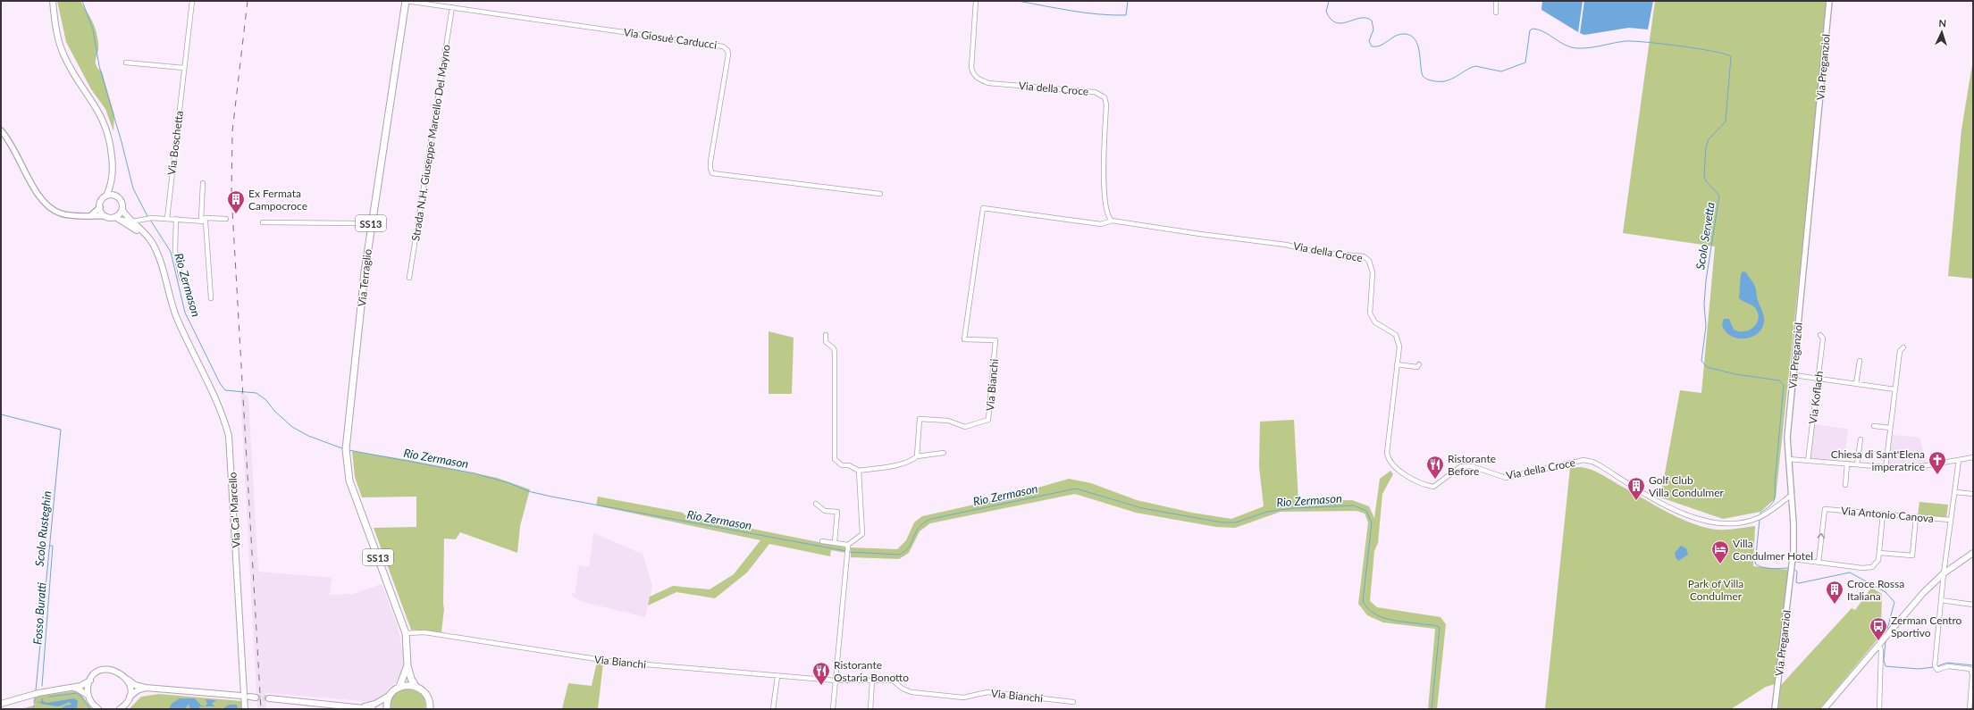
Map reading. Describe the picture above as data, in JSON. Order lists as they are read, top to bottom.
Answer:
{
  "streets": {
    "main road": ["SS13", "Via Terraglio", "Via Ca' Marcello"],
    "street": [
      "Via Giosuè Carducci",
      "Via Preganziol",
      "Via della Croce",
      "Via Boschetta",
      "Strada N.H. Giuseppe Marcello Del Mayno",
      "Via Bianchi",
      "Via Koflach",
      "Via Antonio Canova"
    ]
  },
  "crossings": [
    ["Via Giosuè Carducci", "Strada N.H. Giuseppe Marcello Del Mayno"],
    ["Via Giosuè Carducci", "Via Terraglio"],
    ["Via Preganziol", "Via della Croce"],
    ["Via della Croce", "Via Bianchi"],
    ["SS13", "Via Terraglio"],
    ["SS13", "Via Bianchi"],
    ["Via Terraglio", "Via Bianchi"]
  ],
  "water": [
    "Scolo Servetta",
    "Rio Zermason",
    "Scolo Rusteghin",
    "Fosso Buratti"
  ],
  "parks": ["Park of Villa Condulmer"],
  "places": {
    "building": ["Ex Fermata Campocroce", "Golf Club Villa Condulmer", "Croce Rossa Italiana"],
    "church": ["Chiesa di Sant'Elena imperatrice"],
    "restaurant": ["Ristorante Before", "Ristorante Ostaria Bonotto"],
    "hotel": ["Villa Condulmer Hotel"],
    "bus stop": ["Zerman Centro Sportivo"]
  },
  "north": "top"
}
